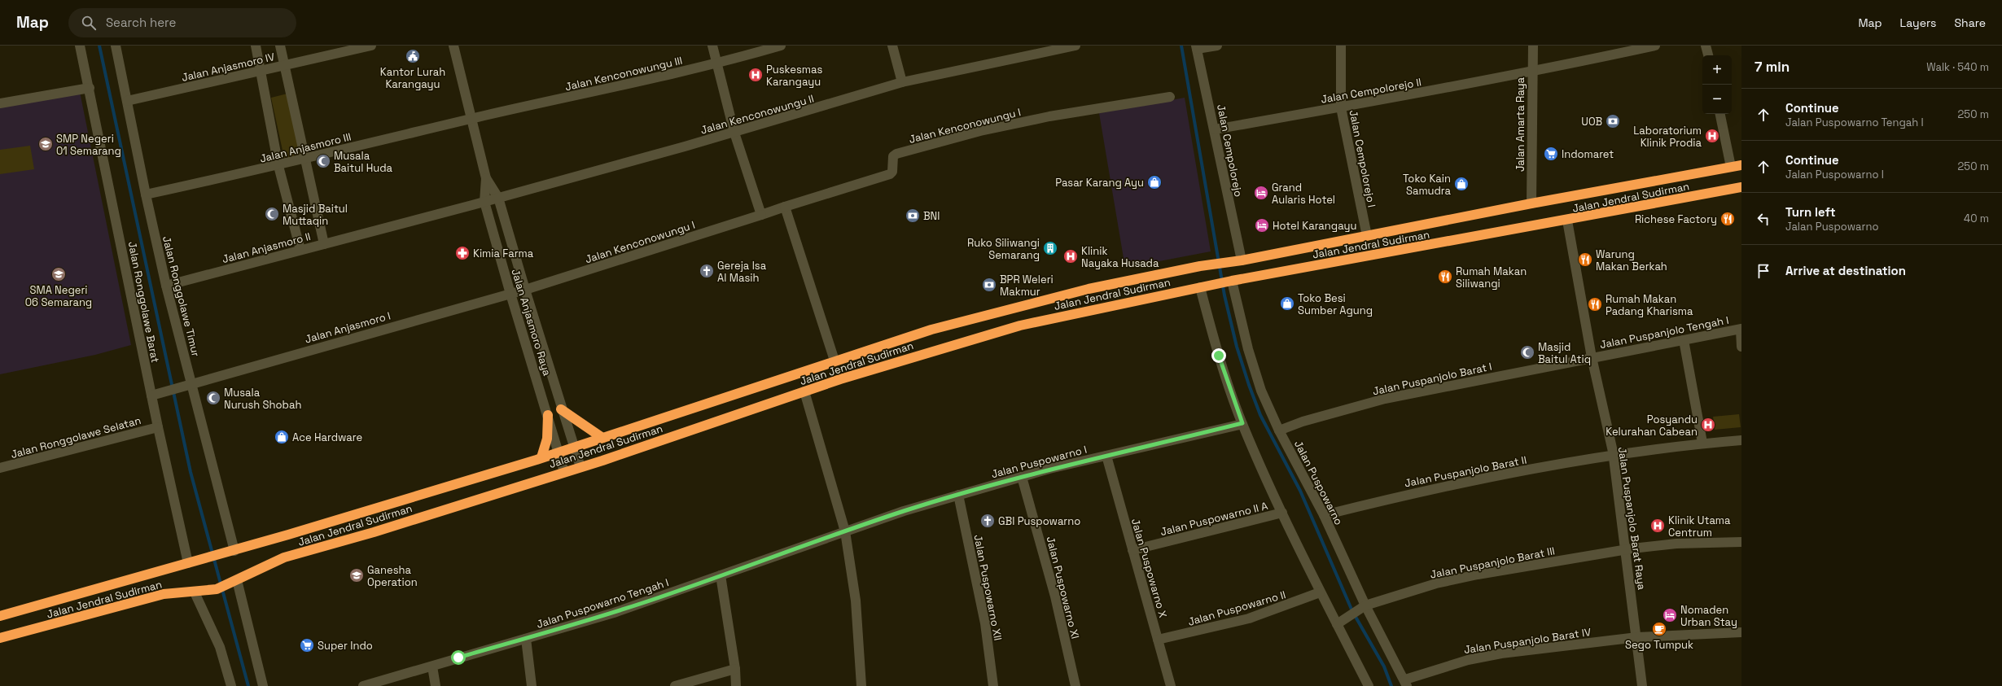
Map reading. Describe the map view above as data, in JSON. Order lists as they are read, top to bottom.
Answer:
{
  "streets": {
    "highway": ["Jalan Jendral Sudirman"],
    "street": [
      "Jalan Anjasmoro IV",
      "Jalan Kenconowungu III",
      "Jalan Cempolorejo II",
      "Jalan Kenconowungu II",
      "Jalan Amarta Raya",
      "Jalan Kenconowungu I",
      "Jalan Anjasmoro III",
      "Jalan Cempolorejo",
      "Jalan Cempolorejo I",
      "Jalan Anjasmoro II",
      "Jalan Ronggolawe Timur",
      "Jalan Ronggolawe Barat",
      "Jalan Anjasmoro Raya",
      "Jalan Anjasmoro I",
      "Jalan Puspanjolo Tengah I",
      "Jalan Puspanjolo Barat I",
      "Jalan Ronggolawe Selatan",
      "Jalan Puspowarno I",
      "Jalan Puspanjolo Barat II",
      "Jalan Puspowarno",
      "Jalan Puspowarno II A",
      "Jalan Puspanjolo Barat Raya",
      "Jalan Puspanjolo Barat III",
      "Jalan Puspowarno X",
      "Jalan Puspowarno XII",
      "Jalan Puspowarno XI",
      "Jalan Puspowarno Tengah I",
      "Jalan Puspowarno II",
      "Jalan Puspanjolo Barat IV"
    ]
  },
  "crossings": [
    ["Jalan Anjasmoro IV", "Jalan Ronggolawe Timur"],
    ["Jalan Kenconowungu III", "Jalan Anjasmoro III"],
    ["Jalan Kenconowungu III", "Jalan Anjasmoro Raya"],
    ["Jalan Cempolorejo II", "Jalan Amarta Raya"],
    ["Jalan Cempolorejo II", "Jalan Cempolorejo"],
    ["Jalan Cempolorejo II", "Jalan Cempolorejo I"],
    ["Jalan Kenconowungu II", "Jalan Anjasmoro II"],
    ["Jalan Kenconowungu II", "Jalan Anjasmoro Raya"],
    ["Jalan Amarta Raya", "Jalan Jendral Sudirman"],
    ["Jalan Kenconowungu I", "Jalan Anjasmoro Raya"],
    ["Jalan Kenconowungu I", "Jalan Anjasmoro I"],
    ["Jalan Anjasmoro III", "Jalan Ronggolawe Timur"],
    ["Jalan Anjasmoro III", "Jalan Anjasmoro Raya"],
    ["Jalan Cempolorejo", "Jalan Jendral Sudirman"],
    ["Jalan Cempolorejo I", "Jalan Jendral Sudirman"],
    ["Jalan Jendral Sudirman", "Jalan Ronggolawe Timur"],
    ["Jalan Jendral Sudirman", "Jalan Ronggolawe Barat"],
    ["Jalan Jendral Sudirman", "Jalan Anjasmoro Raya"],
    ["Jalan Jendral Sudirman", "Jalan Puspowarno"],
    ["Jalan Jendral Sudirman", "Jalan Puspanjolo Barat Raya"],
    ["Jalan Anjasmoro II", "Jalan Ronggolawe Timur"],
    ["Jalan Anjasmoro II", "Jalan Anjasmoro Raya"],
    ["Jalan Ronggolawe Timur", "Jalan Anjasmoro I"],
    ["Jalan Ronggolawe Barat", "Jalan Anjasmoro I"],
    ["Jalan Ronggolawe Barat", "Jalan Ronggolawe Selatan"],
    ["Jalan Anjasmoro Raya", "Jalan Anjasmoro I"],
    ["Jalan Puspanjolo Tengah I", "Jalan Puspanjolo Barat I"],
    ["Jalan Puspanjolo Tengah I", "Jalan Puspanjolo Barat Raya"],
    ["Jalan Puspanjolo Barat I", "Jalan Puspowarno"],
    ["Jalan Puspanjolo Barat I", "Jalan Puspanjolo Barat Raya"],
    ["Jalan Puspowarno I", "Jalan Puspowarno X"],
    ["Jalan Puspowarno I", "Jalan Puspowarno XII"],
    ["Jalan Puspowarno I", "Jalan Puspowarno XI"],
    ["Jalan Puspowarno I", "Jalan Puspowarno Tengah I"],
    ["Jalan Puspanjolo Barat II", "Jalan Puspowarno"],
    ["Jalan Puspanjolo Barat II", "Jalan Puspanjolo Barat Raya"],
    ["Jalan Puspowarno", "Jalan Puspanjolo Barat III"],
    ["Jalan Puspowarno", "Jalan Puspanjolo Barat IV"],
    ["Jalan Puspowarno II A", "Jalan Puspowarno X"],
    ["Jalan Puspanjolo Barat Raya", "Jalan Puspanjolo Barat III"],
    ["Jalan Puspanjolo Barat Raya", "Jalan Puspanjolo Barat IV"],
    ["Jalan Puspowarno X", "Jalan Puspowarno II"]
  ],
  "places": {
    "public building": ["Kantor Lurah Karangayu"],
    "hospital": [
      "Puskesmas Karangayu",
      "Laboratorium Klinik Prodia",
      "Klinik Nayaka Husada",
      "Posyandu Kelurahan Cabean",
      "Klinik Utama Centrum"
    ],
    "bank": ["UOB", "BNI", "BPR Weleri Makmur"],
    "school or university": ["SMP Negeri 01 Semarang", "SMA Negeri 06 Semarang", "Ganesha Operation"],
    "supermarket": ["Indomaret", "Super Indo"],
    "mosque": [
      "Musala Baitul Huda",
      "Masjid Baitul Muttaqin",
      "Masjid Baitul Atiq",
      "Musala Nurush Shobah"
    ],
    "shop": [
      "Pasar Karang Ayu",
      "Toko Kain Samudra",
      "Toko Besi Sumber Agung",
      "Ace Hardware"
    ],
    "hotel": ["Grand Aularis Hotel", "Hotel Karangayu", "Nomaden Urban Stay"],
    "restaurant": [
      "Richese Factory",
      "Warung Makan Berkah",
      "Rumah Makan Siliwangi",
      "Rumah Makan Padang Kharisma"
    ],
    "building": ["Ruko Siliwangi Semarang"],
    "pharmacy": ["Kimia Farma"],
    "church": ["Gereja Isa Al Masih", "GBI Puspowarno"],
    "cafe": ["Sego Tumpuk"]
  },
  "page": {
    "header": "Map",
    "search": "Search here",
    "nav": ["Map", "Layers", "Share"],
    "heading": ["7 min", "Walk · 540 m"],
    "map_buttons": ["+", "−"],
    "list": [
      ["Continue", "Jalan Puspowarno Tengah I", "250 m"],
      ["Continue", "Jalan Puspowarno I", "250 m"],
      ["Turn left", "Jalan Puspowarno", "40 m"],
      "Arrive at destination"
    ]
  }
}
